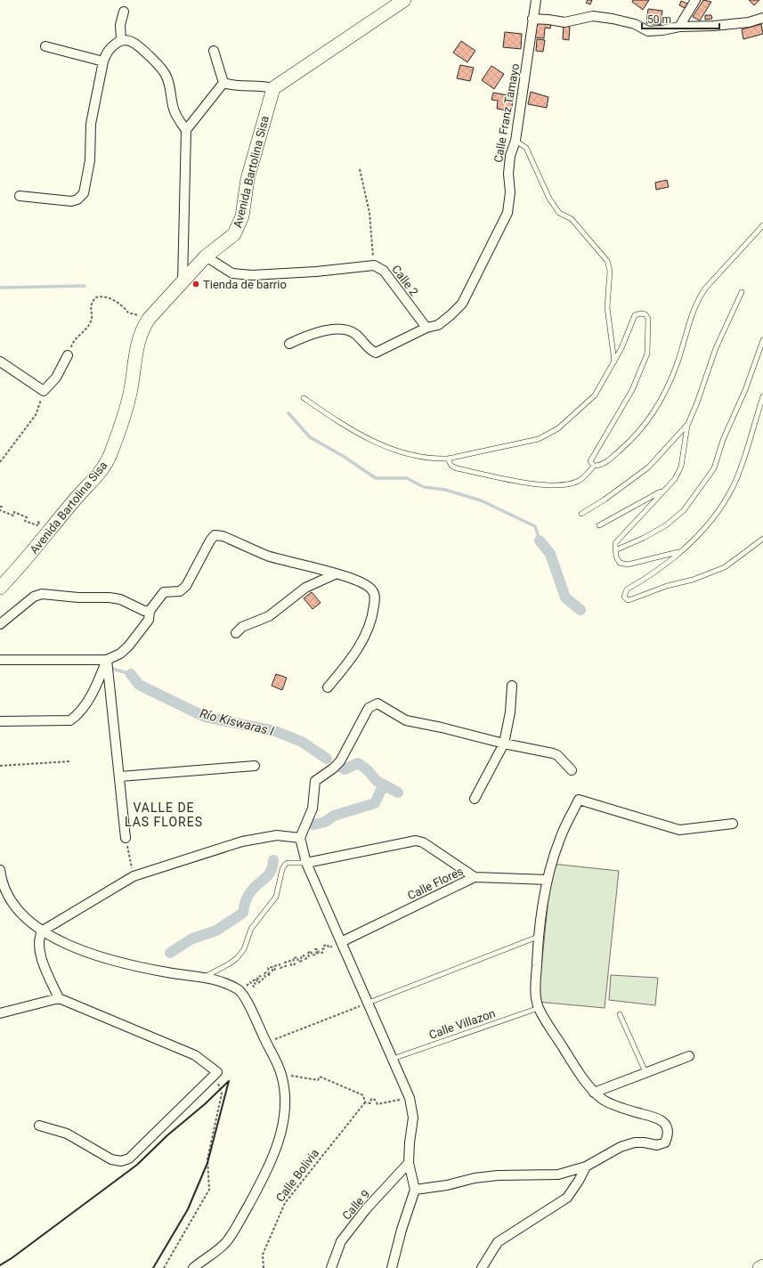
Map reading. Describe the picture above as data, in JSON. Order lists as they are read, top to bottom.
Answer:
{
  "streets": {
    "street": [
      "Calle Franz Tamayo",
      "Avenida Bartolina Sisa",
      "Calle 2",
      "Calle Flores",
      "Calle 9"
    ],
    "lane": ["Calle Villazon"],
    "path": ["Calle Bolivia"]
  },
  "crossings": [
    ["Calle Franz Tamayo", "Calle 2"],
    ["Avenida Bartolina Sisa", "Calle 2"]
  ],
  "districts": ["VALLE DE LAS FLORES"],
  "water": ["Río Kiswaras I"],
  "places": ["Tienda de barrio"],
  "scale_bar": "50 m"
}
